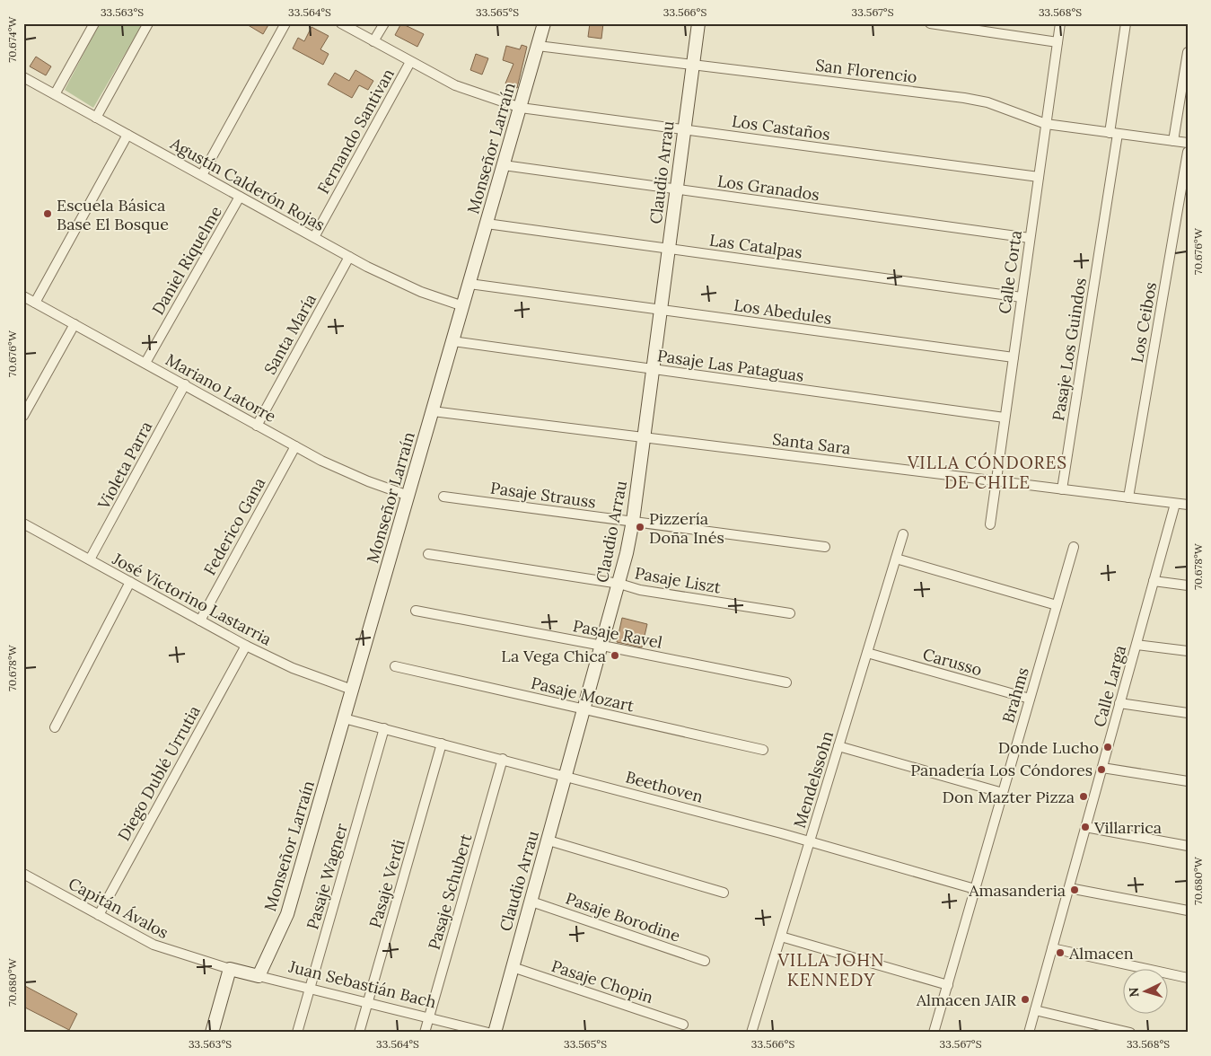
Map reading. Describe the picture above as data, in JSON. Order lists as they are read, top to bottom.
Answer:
{
  "streets": {
    "street": [
      "San Florencio",
      "Los Castaños",
      "Fernando Santivan",
      "Monseñor Larraín",
      "Claudio Arrau",
      "Agustín Calderón Rojas",
      "Los Granados",
      "Las Catalpas",
      "Daniel Riquelme",
      "Calle Corta",
      "Los Abedules",
      "Los Ceibos",
      "Santa María",
      "Pasaje Los Guindos",
      "Pasaje Las Pataguas",
      "Mariano Latorre",
      "Santa Sara",
      "Violeta Parra",
      "Pasaje Strauss",
      "Federico Gana",
      "Pasaje Liszt",
      "José Victorino Lastarria",
      "Pasaje Ravel",
      "Carusso",
      "Calle Larga",
      "Pasaje Mozart",
      "Brahms",
      "Diego Dublé Urrutia",
      "Mendelssohn",
      "Beethoven",
      "Pasaje Wagner",
      "Pasaje Verdi",
      "Pasaje Schubert",
      "Capitán Ávalos",
      "Pasaje Borodine",
      "Pasaje Chopin",
      "Juan Sebastián Bach"
    ]
  },
  "crossings": [
    ["San Florencio", "Monseñor Larraín"],
    ["San Florencio", "Claudio Arrau"],
    ["San Florencio", "Calle Corta"],
    ["San Florencio", "Pasaje Los Guindos"],
    ["Los Castaños", "Fernando Santivan"],
    ["Los Castaños", "Monseñor Larraín"],
    ["Los Castaños", "Claudio Arrau"],
    ["Los Castaños", "Calle Corta"],
    ["Fernando Santivan", "Agustín Calderón Rojas"],
    ["Monseñor Larraín", "Agustín Calderón Rojas"],
    ["Monseñor Larraín", "Los Granados"],
    ["Monseñor Larraín", "Las Catalpas"],
    ["Monseñor Larraín", "Los Abedules"],
    ["Monseñor Larraín", "Pasaje Las Pataguas"],
    ["Monseñor Larraín", "Mariano Latorre"],
    ["Monseñor Larraín", "Santa Sara"],
    ["Monseñor Larraín", "José Victorino Lastarria"],
    ["Monseñor Larraín", "Beethoven"],
    ["Monseñor Larraín", "Juan Sebastián Bach"],
    ["Claudio Arrau", "Los Granados"],
    ["Claudio Arrau", "Las Catalpas"],
    ["Claudio Arrau", "Los Abedules"],
    ["Claudio Arrau", "Pasaje Las Pataguas"],
    ["Claudio Arrau", "Santa Sara"],
    ["Claudio Arrau", "Pasaje Strauss"],
    ["Claudio Arrau", "Pasaje Liszt"],
    ["Claudio Arrau", "Pasaje Ravel"],
    ["Claudio Arrau", "Pasaje Mozart"],
    ["Claudio Arrau", "Beethoven"],
    ["Claudio Arrau", "Pasaje Borodine"],
    ["Claudio Arrau", "Pasaje Chopin"],
    ["Agustín Calderón Rojas", "Daniel Riquelme"],
    ["Agustín Calderón Rojas", "Santa María"],
    ["Los Granados", "Calle Corta"],
    ["Las Catalpas", "Calle Corta"],
    ["Daniel Riquelme", "Mariano Latorre"],
    ["Calle Corta", "Los Abedules"],
    ["Calle Corta", "Pasaje Las Pataguas"],
    ["Calle Corta", "Santa Sara"],
    ["Los Ceibos", "Santa Sara"],
    ["Santa María", "Mariano Latorre"],
    ["Pasaje Los Guindos", "Santa Sara"],
    ["Mariano Latorre", "Violeta Parra"],
    ["Mariano Latorre", "Federico Gana"],
    ["Santa Sara", "Calle Larga"],
    ["Violeta Parra", "José Victorino Lastarria"],
    ["Federico Gana", "José Victorino Lastarria"],
    ["José Victorino Lastarria", "Diego Dublé Urrutia"],
    ["Carusso", "Brahms"],
    ["Carusso", "Mendelssohn"],
    ["Brahms", "Beethoven"],
    ["Diego Dublé Urrutia", "Capitán Ávalos"],
    ["Mendelssohn", "Beethoven"],
    ["Beethoven", "Pasaje Wagner"],
    ["Beethoven", "Pasaje Verdi"],
    ["Beethoven", "Pasaje Schubert"],
    ["Pasaje Wagner", "Juan Sebastián Bach"],
    ["Pasaje Verdi", "Juan Sebastián Bach"],
    ["Pasaje Schubert", "Juan Sebastián Bach"],
    ["Capitán Ávalos", "Juan Sebastián Bach"]
  ],
  "districts": ["VILLA CÓNDORES DE CHILE", "VILLA JOHN KENNEDY"],
  "places": [
    "Escuela Básica Base El Bosque",
    "Pizzería Doña Inés",
    "La Vega Chica",
    "Donde Lucho",
    "Panadería Los Cóndores",
    "Don Mazter Pizza",
    "Villarrica",
    "Amasanderia",
    "Almacen",
    "Almacen JAIR"
  ],
  "north": "left",
  "coordinates": [
    "33.563°S",
    "33.564°S",
    "33.565°S",
    "33.566°S",
    "33.567°S",
    "33.568°S",
    "70.674°W",
    "70.676°W",
    "70.678°W",
    "70.680°W"
  ]
}
